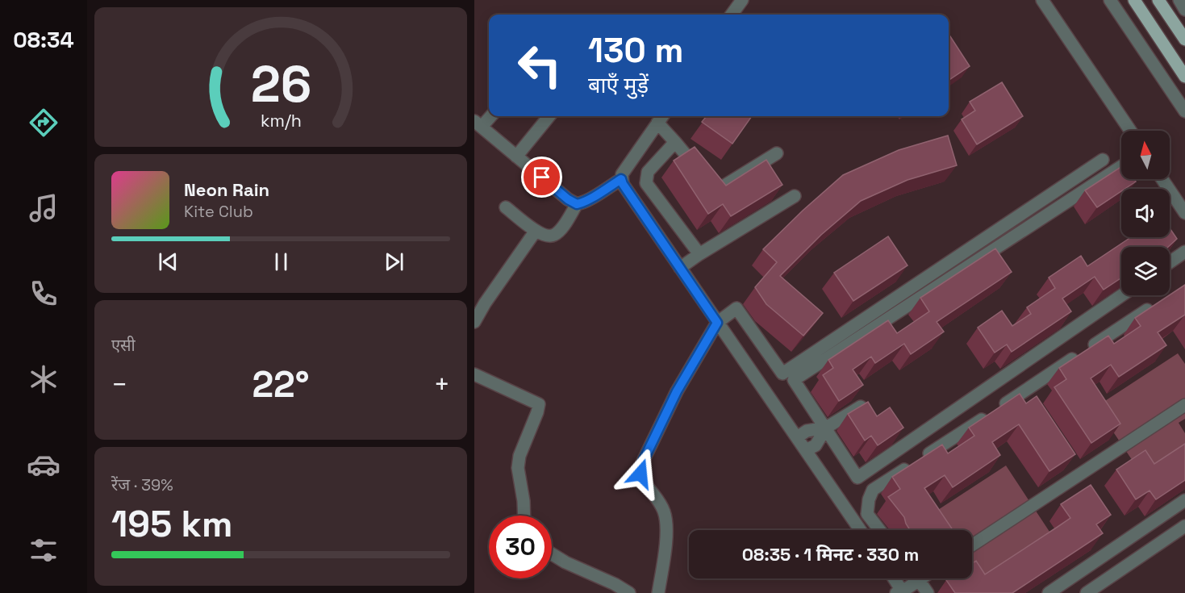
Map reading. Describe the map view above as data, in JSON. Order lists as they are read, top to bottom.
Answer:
{
  "north": "top",
  "page": {
    "tabs": "08:34",
    "turn": ["130 m", "बाएँ मुड़ें"],
    "song": ["Neon Rain", "Kite Club"],
    "tile": [
      "एसी",
      ["रेंज · 39%", "195 km"]
    ],
    "heat": ["−", "22°", "+"],
    "limit": "30",
    "trip": "08:35 · 1 मिनट · 330 m",
    "gauge": ["26", "km/h"]
  }
}
